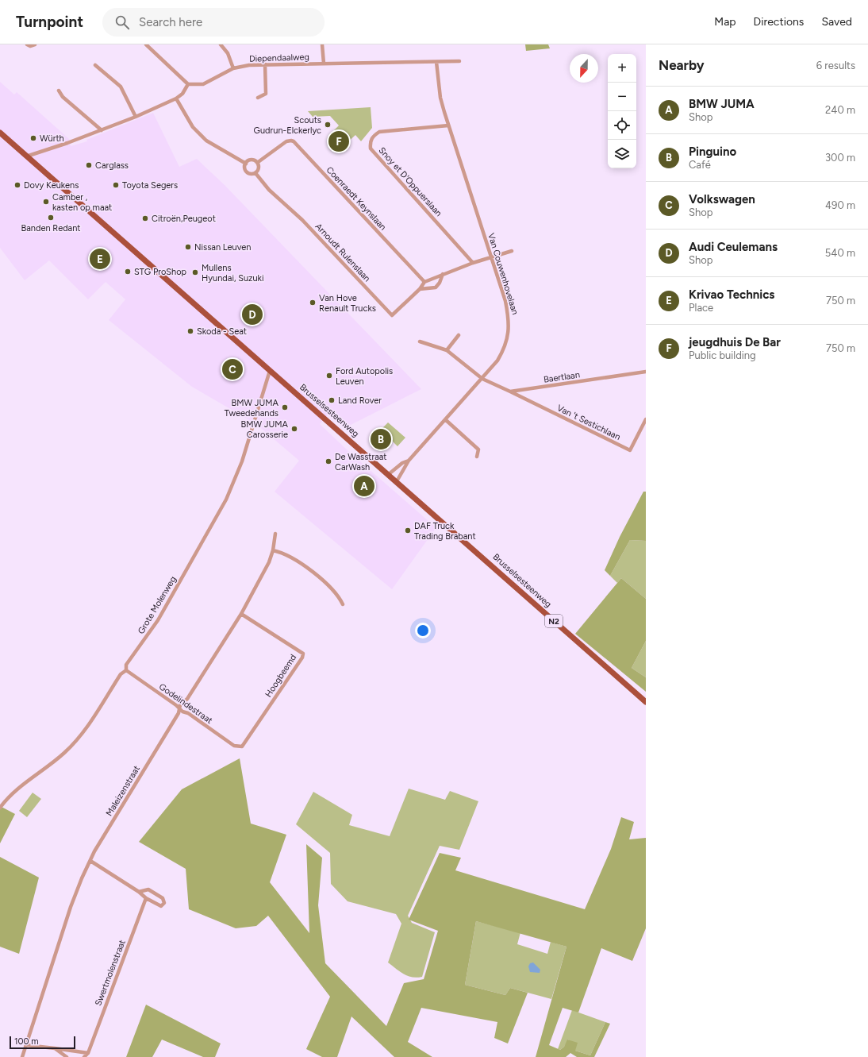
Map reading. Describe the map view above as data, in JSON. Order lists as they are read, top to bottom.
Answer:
{
  "streets": {
    "main road": ["Brusselsesteenweg", "N2"],
    "street": [
      "Diependaalweg",
      "Snoy et D'Oppuerslaan",
      "Coenraedt Keynslaan",
      "Arnoudt Rulenslaan",
      "Van Couwenhovelaan",
      "Baertlaan",
      "Van 't Sestichlaan",
      "Grote Molenweg",
      "Hoogbeemd",
      "Godelindestraat",
      "Maleizenstraat",
      "Swertmolenstraat"
    ]
  },
  "crossings": [
    ["Diependaalweg", "Van Couwenhovelaan"],
    ["Snoy et D'Oppuerslaan", "Van Couwenhovelaan"],
    ["Coenraedt Keynslaan", "Arnoudt Rulenslaan"],
    ["Van Couwenhovelaan", "Brusselsesteenweg"],
    ["Baertlaan", "Van 't Sestichlaan"],
    ["Brusselsesteenweg", "Grote Molenweg"],
    ["Grote Molenweg", "Godelindestraat"],
    ["Hoogbeemd", "Godelindestraat"],
    ["Hoogbeemd", "Maleizenstraat"],
    ["Godelindestraat", "Maleizenstraat"]
  ],
  "places": [
    "Scouts Gudrun-Elckerlyc",
    "Würth",
    "Carglass",
    "Dovy Keukens",
    "Toyota Segers",
    "Camber , kasten op maat",
    "Banden Redant",
    "Citroën,Peugeot",
    "Nissan Leuven",
    "STG ProShop",
    "Mullens Hyundai, Suzuki",
    "Van Hove Renault Trucks",
    "Skoda - Seat",
    "Ford Autopolis Leuven",
    "Land Rover",
    "BMW JUMA Tweedehands",
    "BMW JUMA Carosserie",
    "De Wasstraat CarWash",
    "DAF Truck Trading Brabant"
  ],
  "scale_bar": "100 m",
  "north": "bottom",
  "page": {
    "header": "Turnpoint",
    "search": "Search here",
    "nav": ["Map", "Directions", "Saved"],
    "heading": ["Nearby", "6 results"],
    "map_buttons": ["+", "−"],
    "list": [
      {
        "mark": "A",
        "name": "BMW JUMA",
        "note": "Shop",
        "value": "240 m"
      },
      {
        "mark": "B",
        "name": "Pinguino",
        "note": "Café",
        "value": "300 m"
      },
      {
        "mark": "C",
        "name": "Volkswagen",
        "note": "Shop",
        "value": "490 m"
      },
      {
        "mark": "D",
        "name": "Audi Ceulemans",
        "note": "Shop",
        "value": "540 m"
      },
      {
        "mark": "E",
        "name": "Krivao Technics",
        "note": "Place",
        "value": "750 m"
      },
      {
        "mark": "F",
        "name": "jeugdhuis De Bar",
        "note": "Public building",
        "value": "750 m"
      }
    ],
    "pins": [
      "F",
      "E",
      "D",
      "C",
      "B",
      "A"
    ],
    "scale": "100 m"
  }
}
